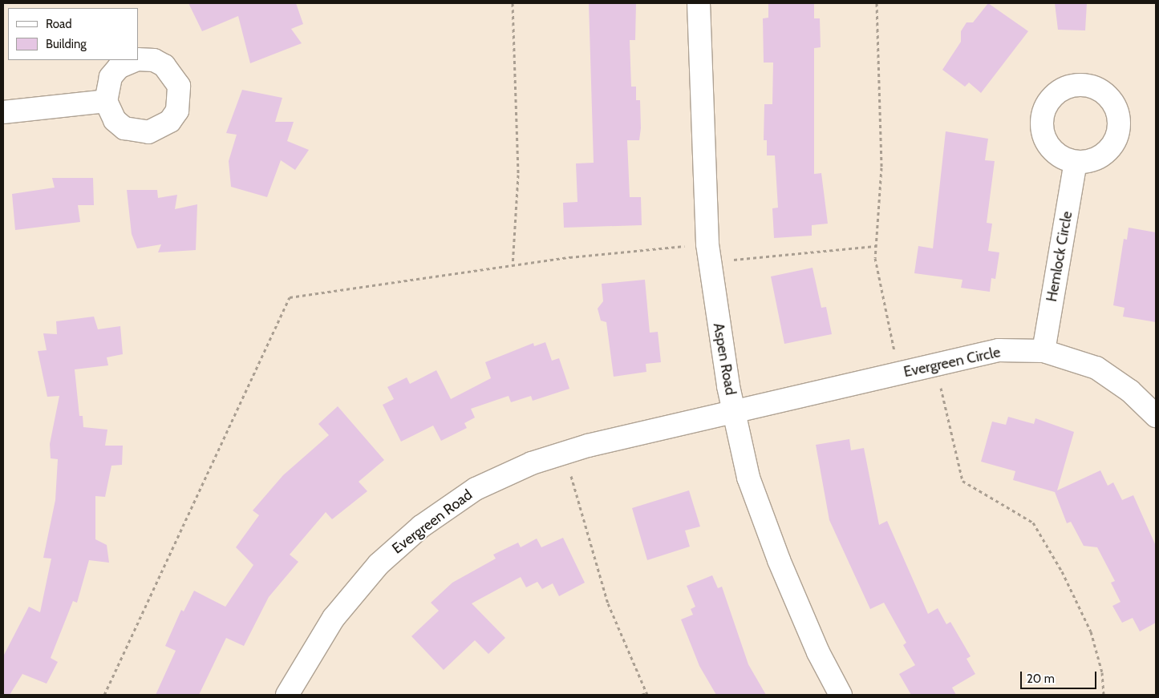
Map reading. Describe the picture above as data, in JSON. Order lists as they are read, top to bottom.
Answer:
{
  "streets": {
    "street": [
      "Hemlock Circle",
      "Aspen Road",
      "Evergreen Circle",
      "Evergreen Road"
    ]
  },
  "crossings": [
    ["Hemlock Circle", "Evergreen Circle"],
    ["Aspen Road", "Evergreen Circle"],
    ["Aspen Road", "Evergreen Road"],
    ["Evergreen Circle", "Evergreen Road"]
  ],
  "legend": ["Road", "Building"],
  "scale_bar": "20 m"
}
